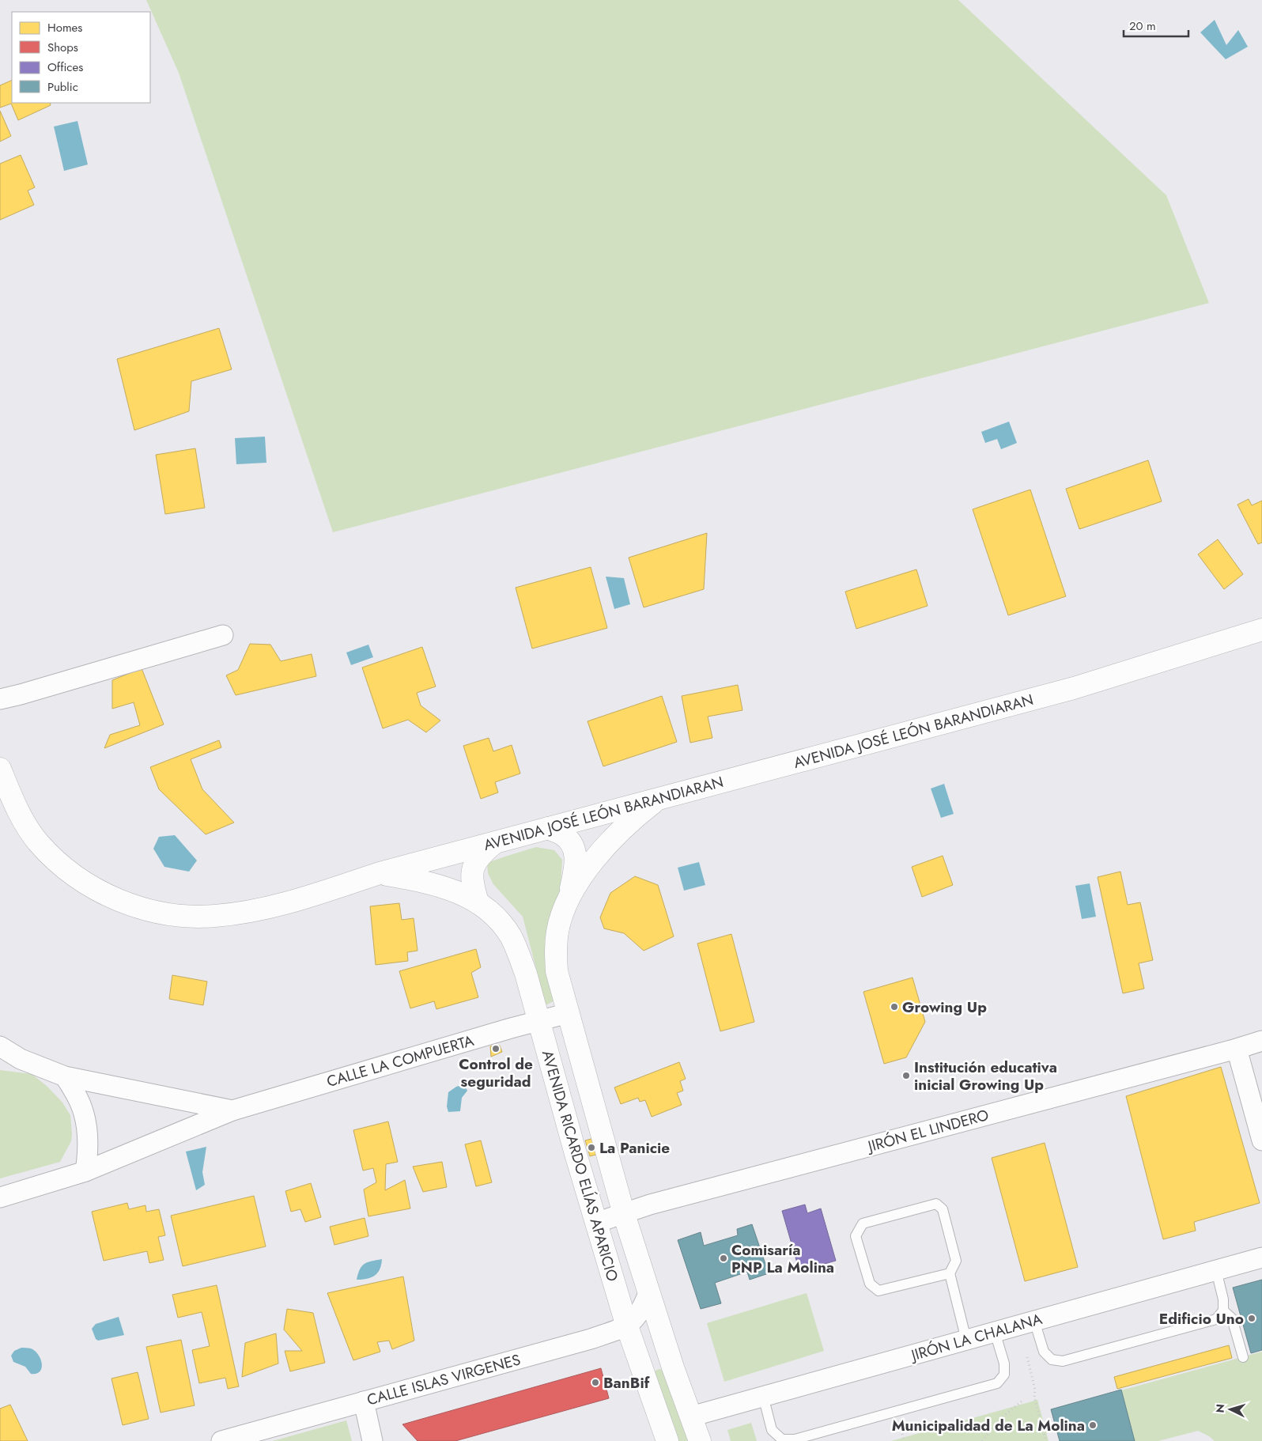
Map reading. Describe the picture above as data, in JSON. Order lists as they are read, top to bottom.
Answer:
{
  "streets": {
    "street": [
      "AVENIDA JOSÉ LEÓN BARANDIARAN",
      "CALLE LA COMPUERTA",
      "JIRÓN EL LINDERO",
      "AVENIDA RICARDO ELÍAS APARICIO",
      "JIRÓN LA CHALANA",
      "CALLE ISLAS VIRGENES"
    ]
  },
  "crossings": [
    ["AVENIDA JOSÉ LEÓN BARANDIARAN", "AVENIDA RICARDO ELÍAS APARICIO"],
    ["CALLE LA COMPUERTA", "AVENIDA RICARDO ELÍAS APARICIO"],
    ["JIRÓN EL LINDERO", "AVENIDA RICARDO ELÍAS APARICIO"],
    ["AVENIDA RICARDO ELÍAS APARICIO", "JIRÓN LA CHALANA"],
    ["AVENIDA RICARDO ELÍAS APARICIO", "CALLE ISLAS VIRGENES"]
  ],
  "places": [
    "Growing Up",
    "Control de seguridad",
    "Institución educativa inicial Growing Up",
    "La Panicie",
    "Comisaría PNP La Molina",
    "Edificio Uno",
    "BanBif",
    "Municipalidad de La Molina"
  ],
  "legend": [
    "Homes",
    "Shops",
    "Offices",
    "Public"
  ],
  "scale_bar": "20 m",
  "north": "left"
}
